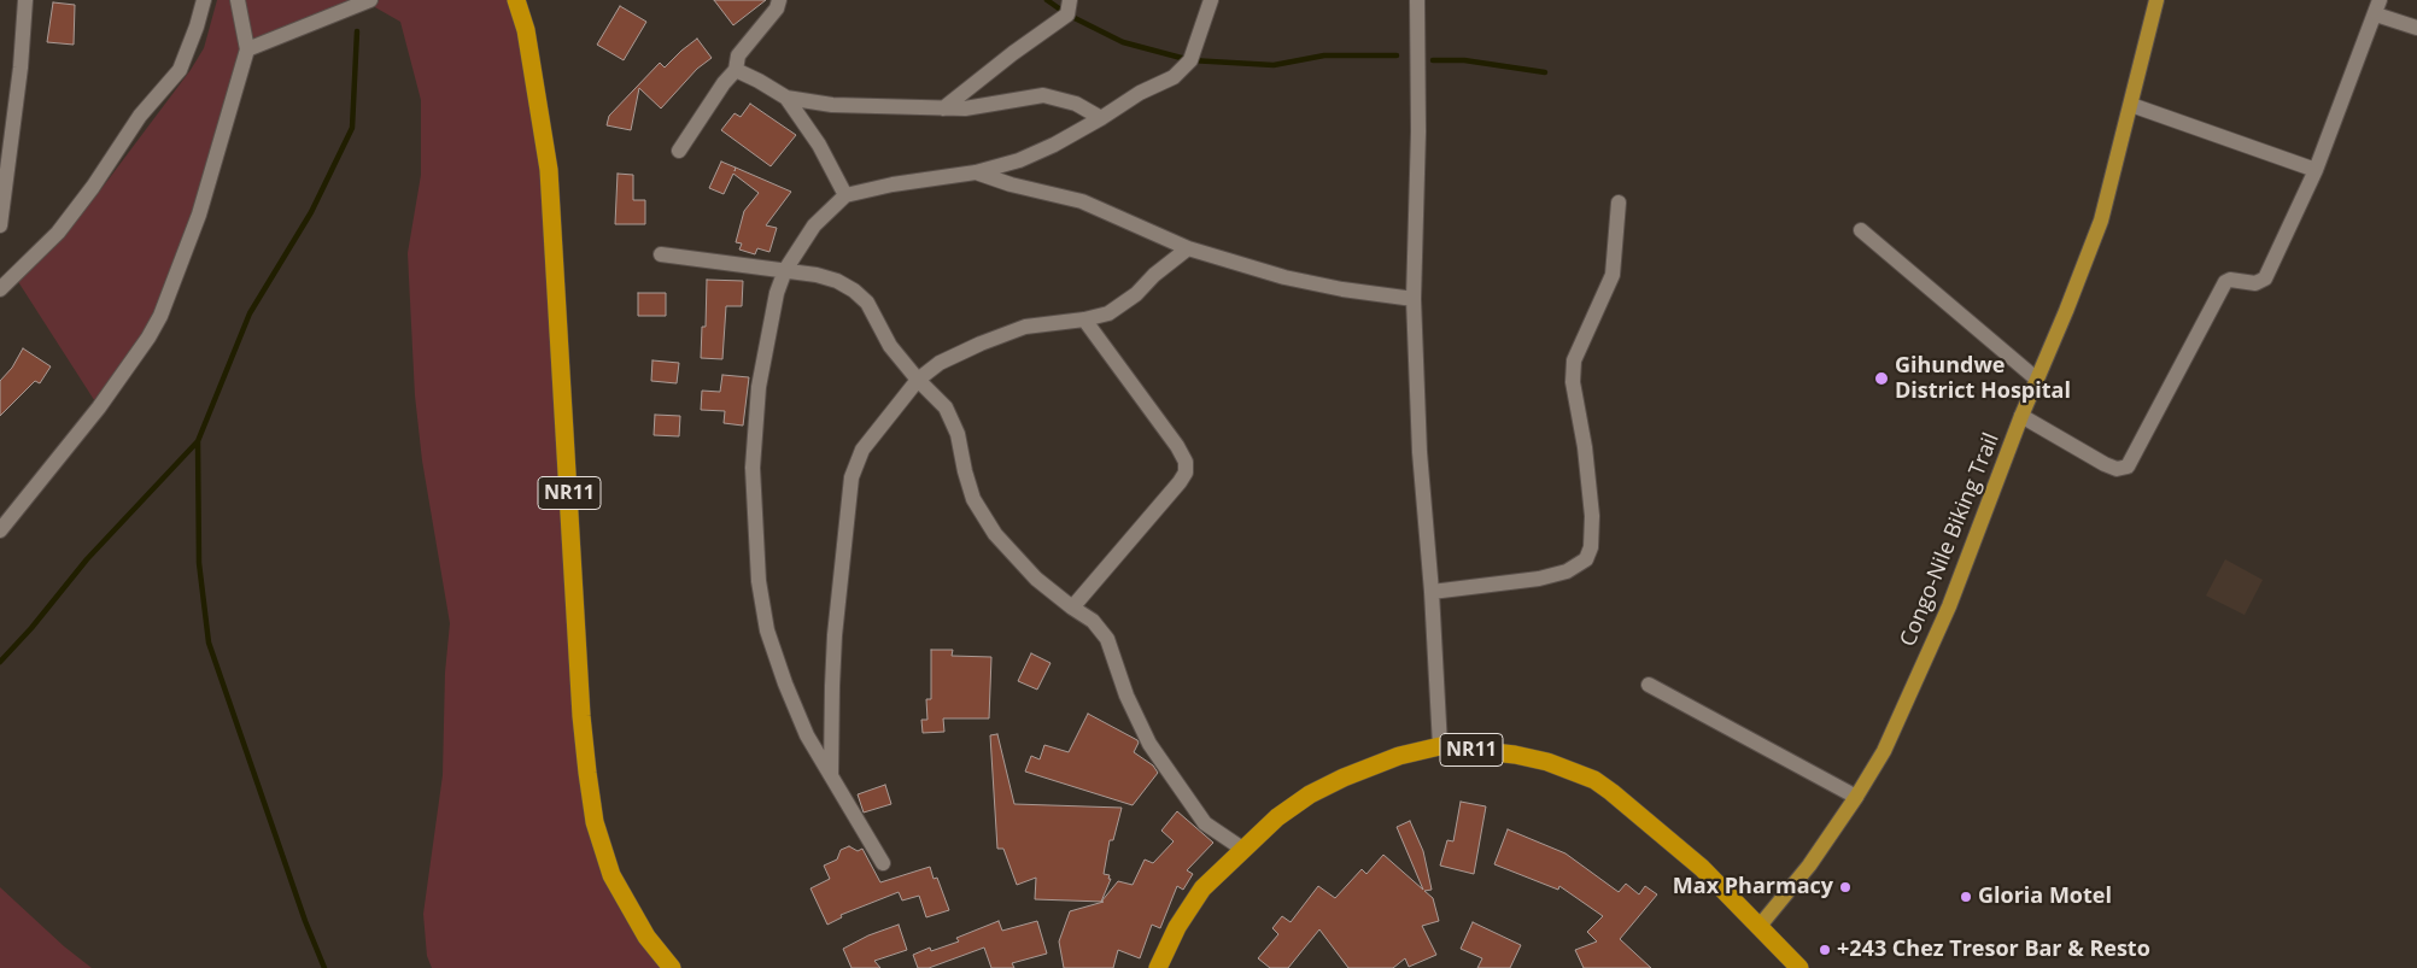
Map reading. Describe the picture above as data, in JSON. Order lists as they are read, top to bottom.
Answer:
{
  "streets": {
    "highway": ["NR11"],
    "main road": ["Congo-Nile Biking Trail"]
  },
  "crossings": [
    ["NR11", "Congo-Nile Biking Trail"]
  ],
  "places": [
    "Gihundwe District Hospital",
    "Max Pharmacy",
    "Gloria Motel",
    "+243 Chez Tresor Bar & Resto"
  ]
}
